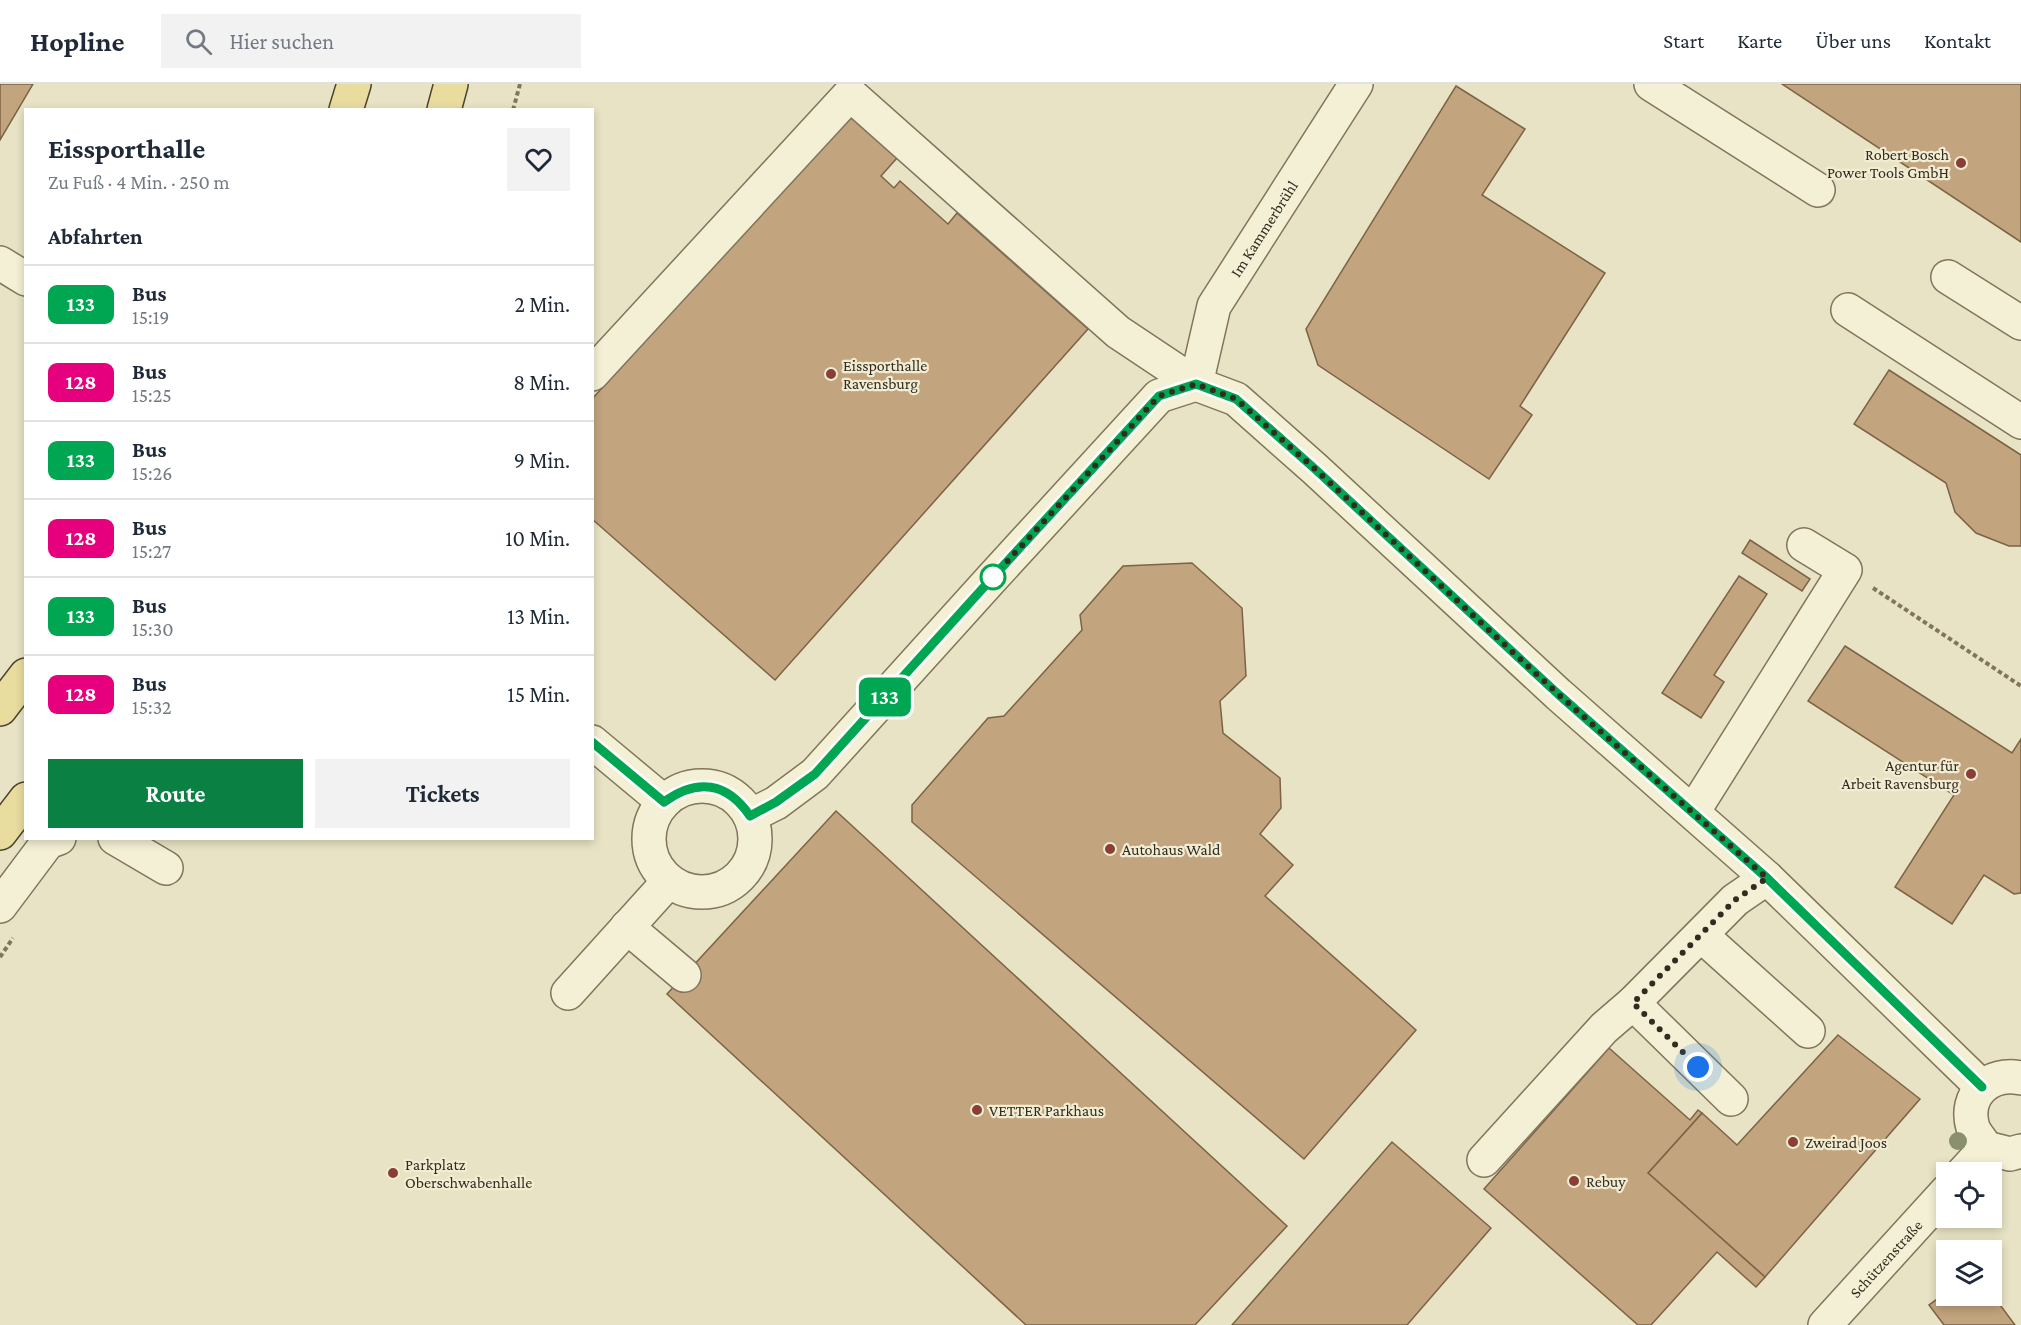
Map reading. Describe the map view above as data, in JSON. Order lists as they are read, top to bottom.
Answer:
{
  "streets": {
    "street": ["Im Kammerbrühl", "Schützenstraße"]
  },
  "places": [
    "Robert Bosch Power Tools GmbH",
    "Eissporthalle Ravensburg",
    "Agentur für Arbeit Ravensburg",
    "Autohaus Wald",
    "VETTER Parkhaus",
    "Zweirad Joos",
    "Parkplatz Oberschwabenhalle",
    "Rebuy"
  ],
  "lines": ["bus line 133"],
  "page": {
    "header": "Hopline",
    "search": "Hier suchen",
    "nav": [
      "Start",
      "Karte",
      "Über uns",
      "Kontakt"
    ],
    "on_map": "133",
    "heading": [
      ["Eissporthalle", "Zu Fuß · 4 Min. · 250 m"],
      "Abfahrten"
    ],
    "list": [
      {
        "mark": "133",
        "name": "Bus",
        "note": "15:19",
        "value": "2 Min."
      },
      {
        "mark": "128",
        "name": "Bus",
        "note": "15:25",
        "value": "8 Min."
      },
      {
        "mark": "133",
        "name": "Bus",
        "note": "15:26",
        "value": "9 Min."
      },
      {
        "mark": "128",
        "name": "Bus",
        "note": "15:27",
        "value": "10 Min."
      },
      {
        "mark": "133",
        "name": "Bus",
        "note": "15:30",
        "value": "13 Min."
      },
      {
        "mark": "128",
        "name": "Bus",
        "note": "15:32",
        "value": "15 Min."
      }
    ],
    "buttons": ["Route", "Tickets"]
  }
}
